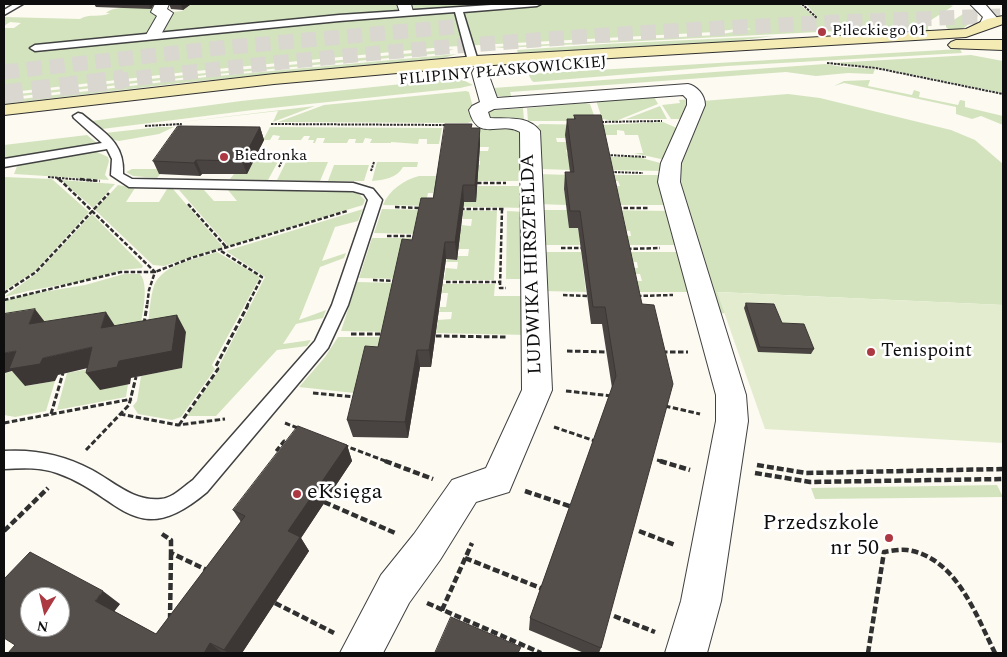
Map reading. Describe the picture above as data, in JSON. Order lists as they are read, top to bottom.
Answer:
{
  "streets": {
    "main road": ["FILIPINY PŁASKOWICKIEJ"],
    "street": ["LUDWIKA HIRSZFELDA"]
  },
  "places": [
    "Pileckiego 01",
    "Biedronka",
    "Tenispoint",
    "eKsięga",
    "Przedszkole nr 50"
  ],
  "north": "bottom"
}
